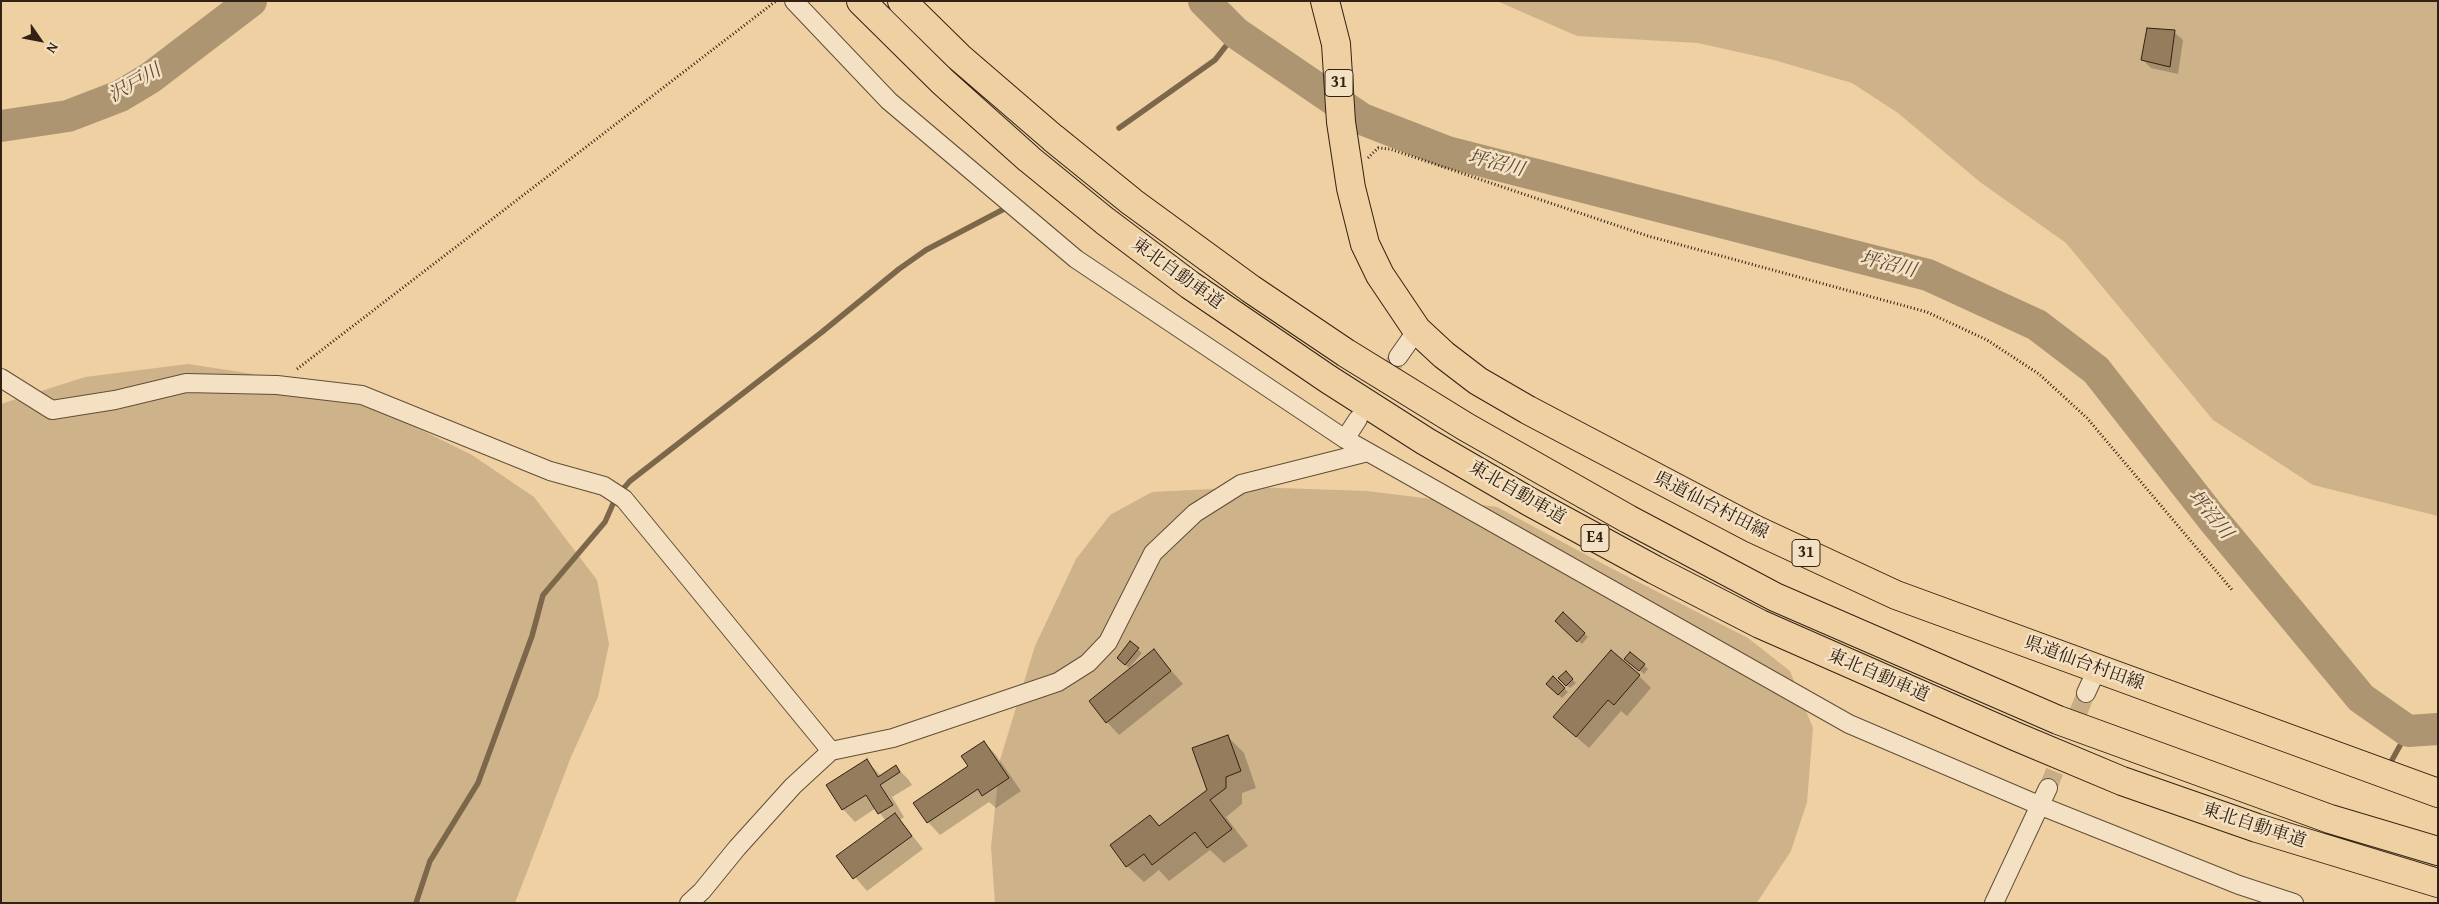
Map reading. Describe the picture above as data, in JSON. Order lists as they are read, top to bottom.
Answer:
{
  "streets": {
    "main road": [
      "31",
      "東北自動車道",
      "県道仙台村田線",
      "E4"
    ]
  },
  "water": ["沢戸川", "坪沼川"],
  "north": "bottom right"
}
